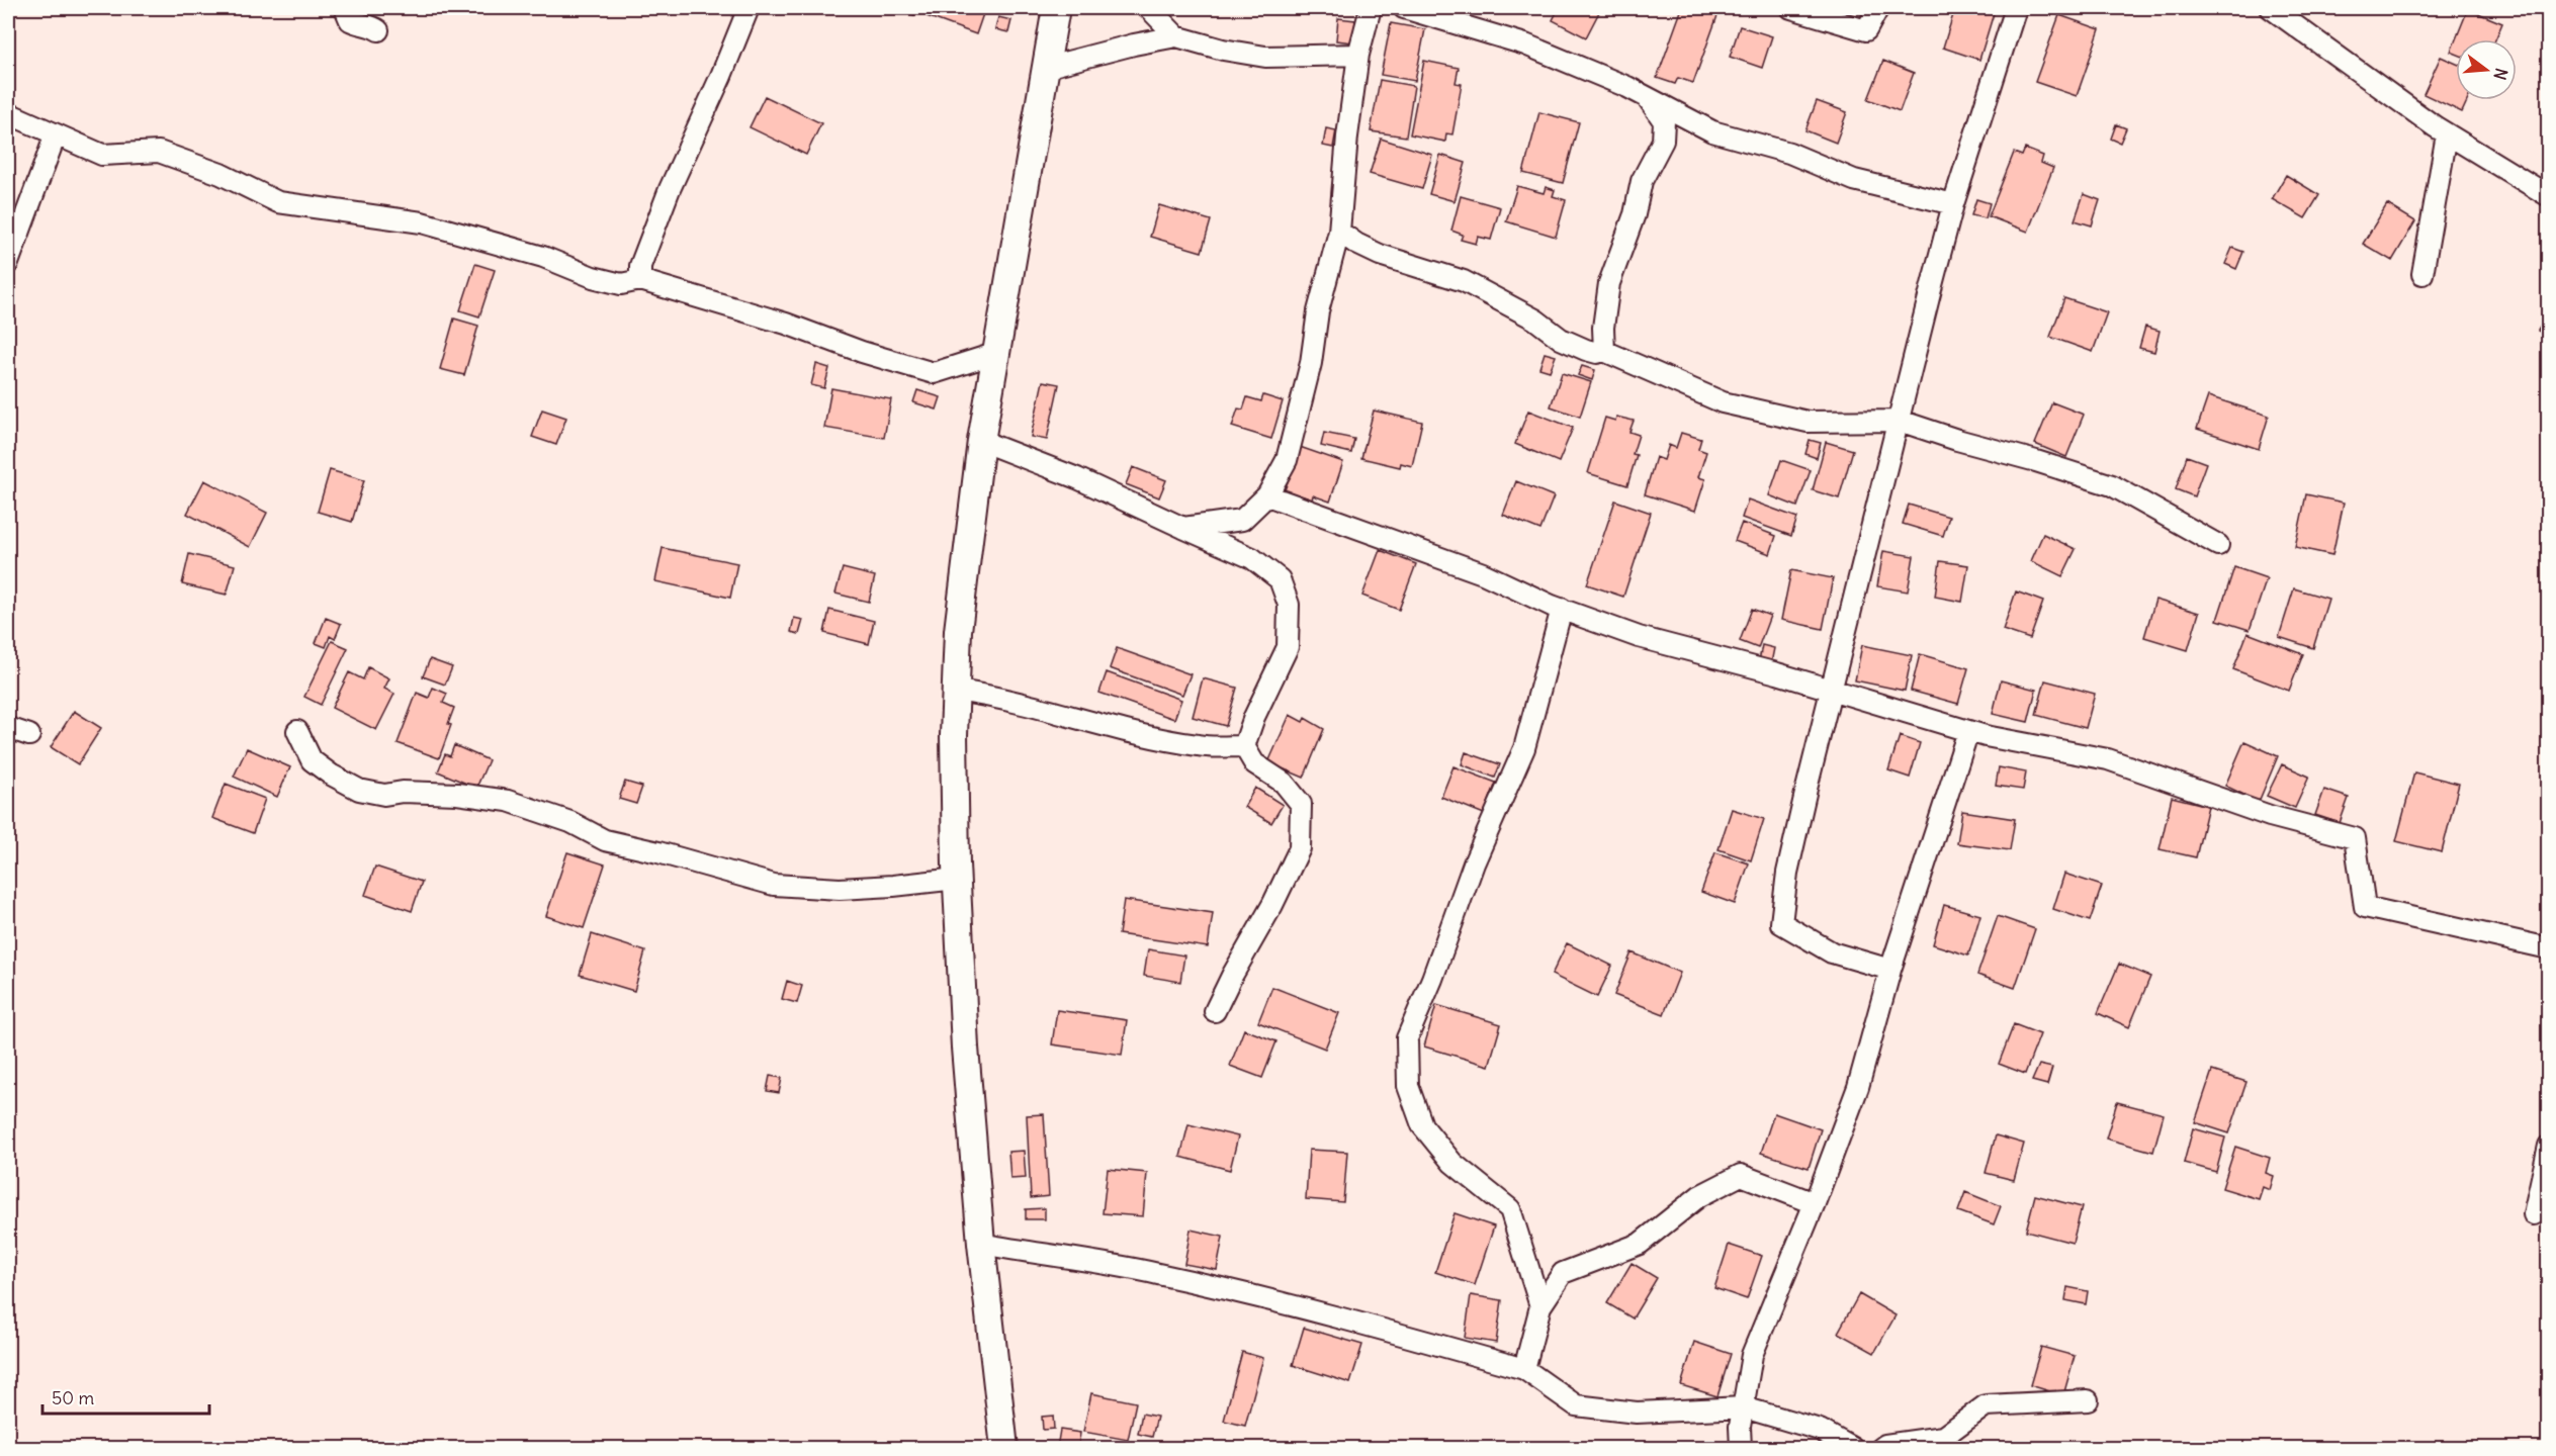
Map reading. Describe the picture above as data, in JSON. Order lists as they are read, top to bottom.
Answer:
{
  "scale_bar": "50 m",
  "north": "right"
}
